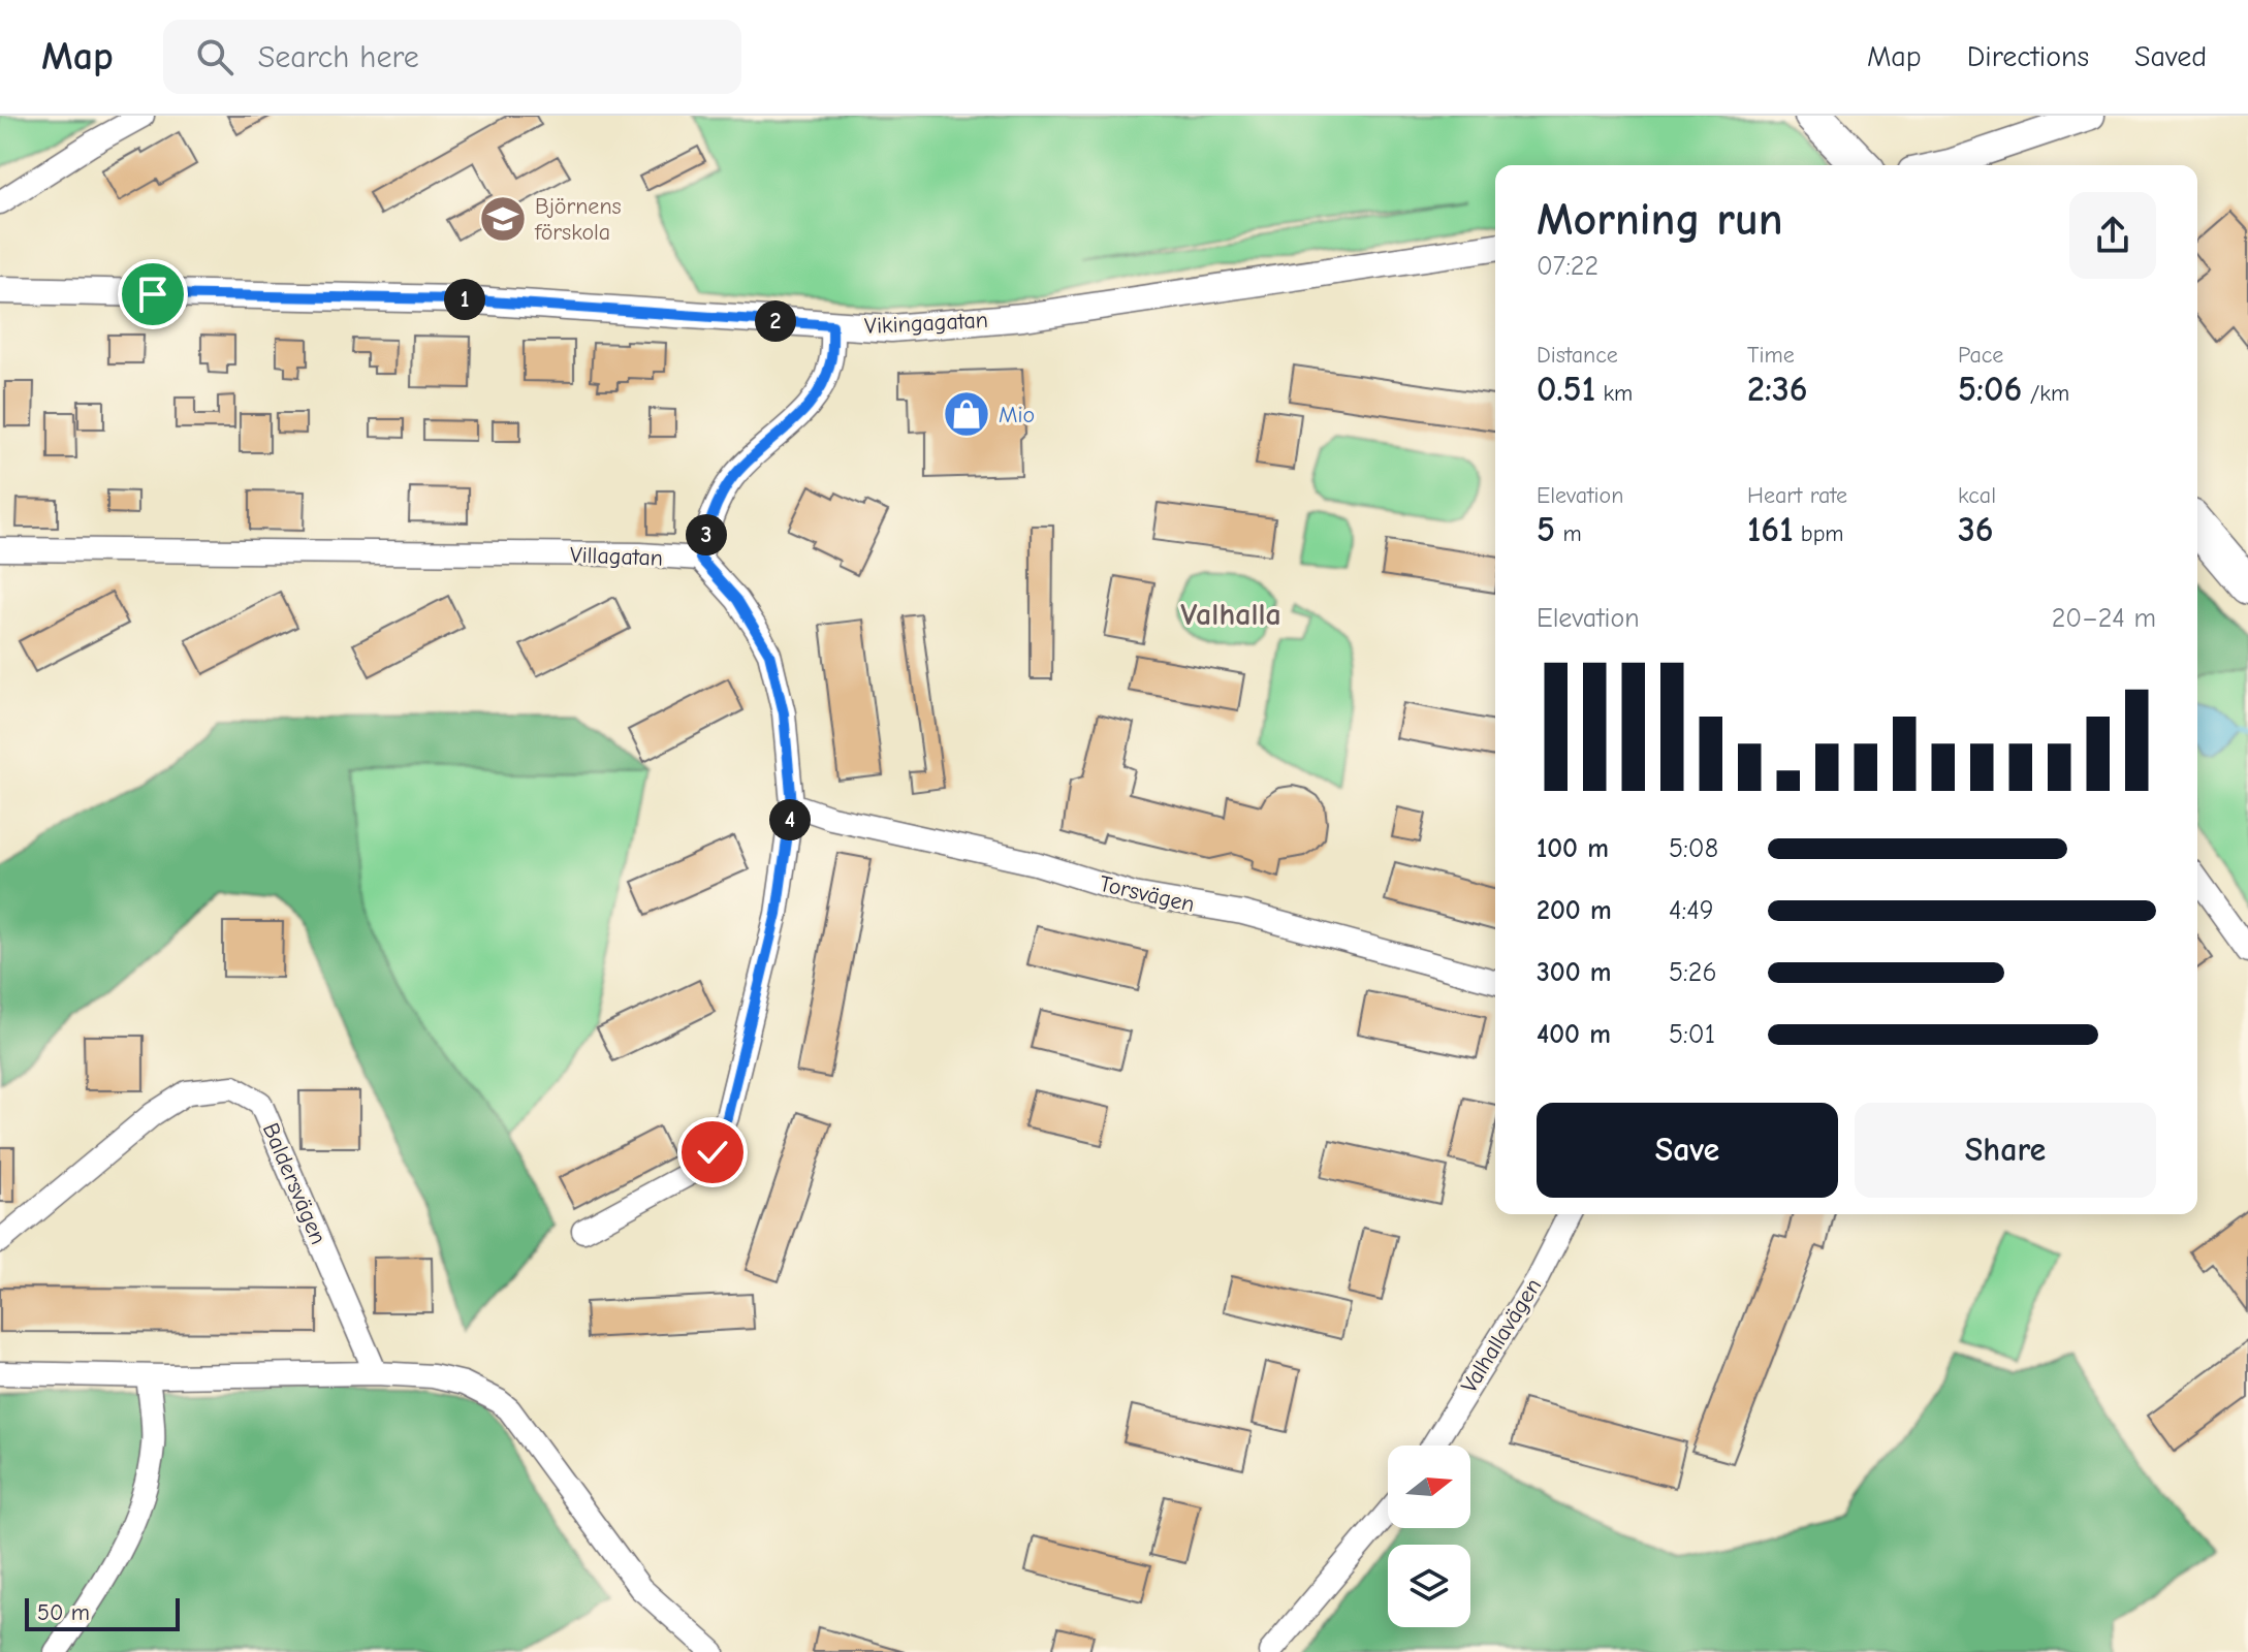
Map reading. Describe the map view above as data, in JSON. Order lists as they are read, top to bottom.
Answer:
{
  "streets": {
    "street": [
      "Vikingagatan",
      "Villagatan",
      "Torsvägen",
      "Baldersvägen",
      "Valhallavägen"
    ]
  },
  "districts": ["Valhalla"],
  "places": {
    "school or university": ["Björnens förskola"],
    "shop": ["Mio"]
  },
  "scale_bar": "50 m",
  "north": "right",
  "page": {
    "header": "Map",
    "search": "Search here",
    "nav": ["Map", "Directions", "Saved"],
    "heading": ["Morning run", "07:22"],
    "pins": [
      "1",
      "2",
      "3",
      "4"
    ],
    "stats": [
      ["Distance", "0.51 km"],
      ["Time", "2:36"],
      ["Pace", "5:06 /km"],
      ["Elevation", "5 m"],
      ["Heart rate", "161 bpm"],
      ["kcal", "36"]
    ],
    "chart": ["Elevation", "20–24 m"],
    "list": [
      {
        "name": "100 m",
        "note": "5:08"
      },
      {
        "name": "200 m",
        "note": "4:49"
      },
      {
        "name": "300 m",
        "note": "5:26"
      },
      {
        "name": "400 m",
        "note": "5:01"
      }
    ],
    "buttons": ["Save", "Share"],
    "scale": "50 m"
  }
}
